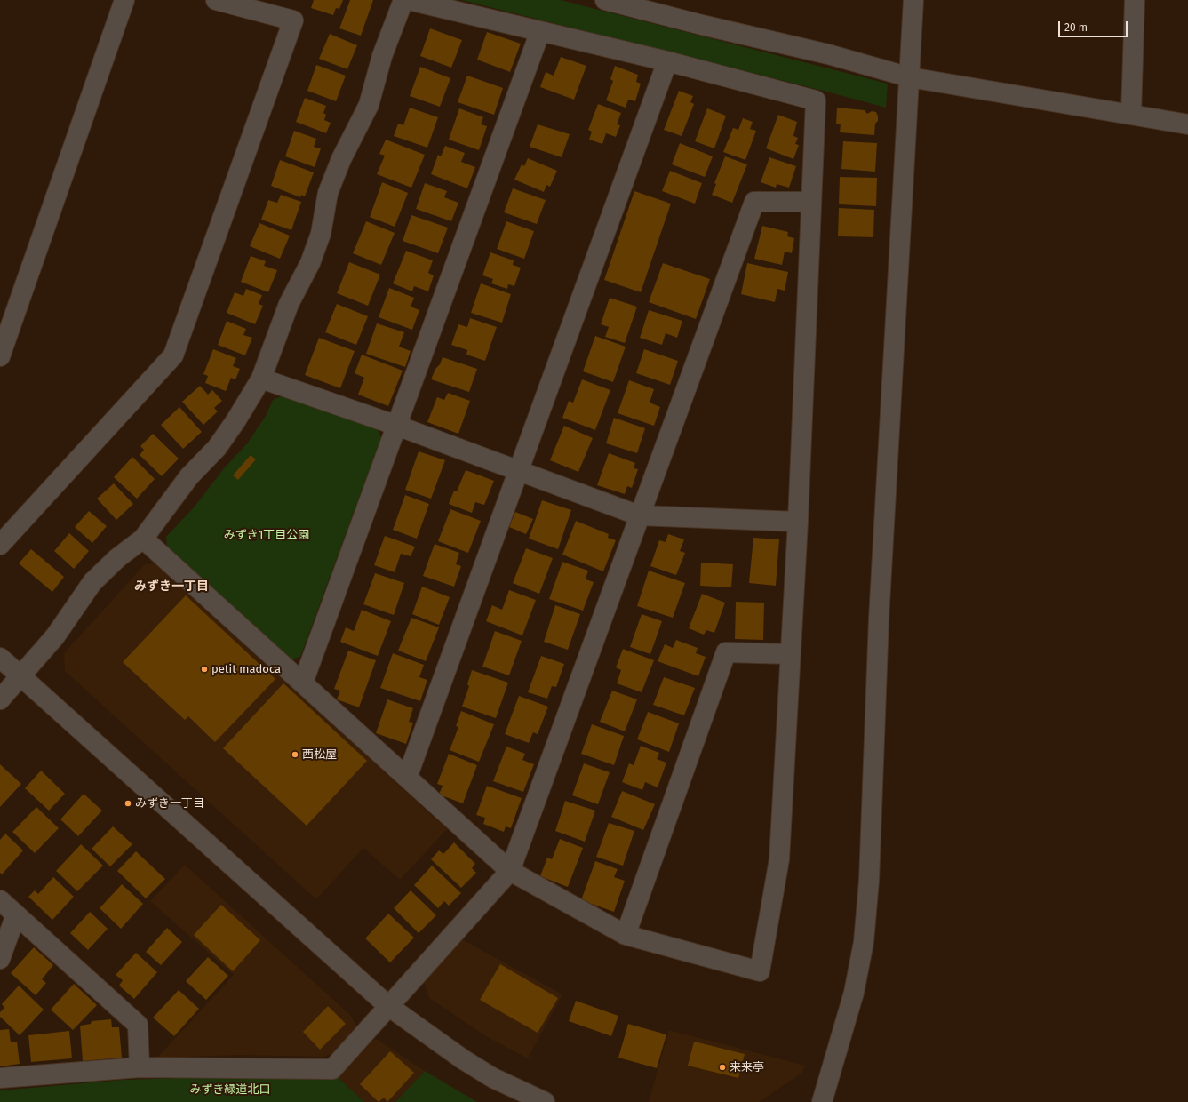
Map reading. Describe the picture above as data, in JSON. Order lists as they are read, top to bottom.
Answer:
{
  "districts": ["みずき一丁目"],
  "parks": ["みずき1丁目公園", "みずき緑道北口"],
  "places": [
    "petit madoca",
    "西松屋",
    "みずき一丁目",
    "来来亭"
  ],
  "scale_bar": "20 m"
}
